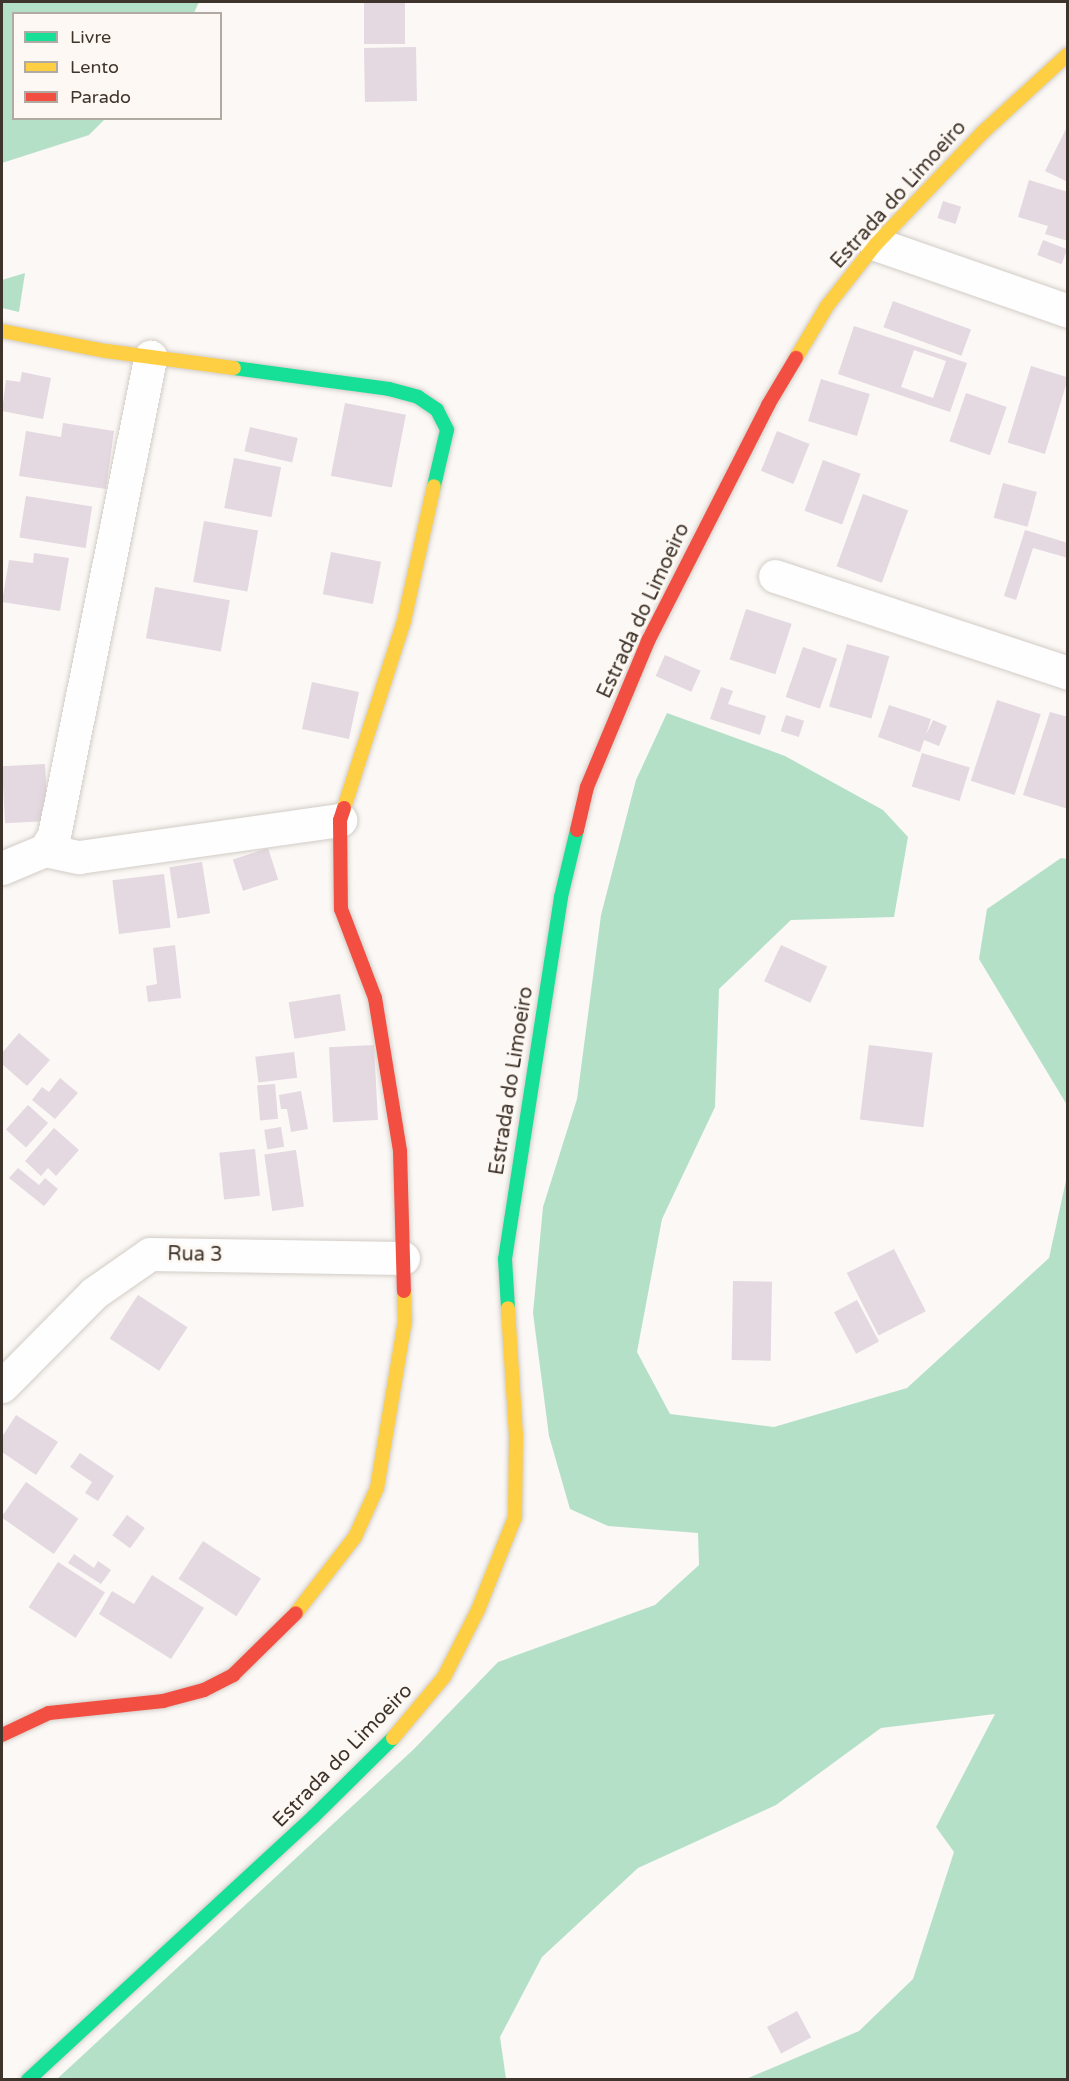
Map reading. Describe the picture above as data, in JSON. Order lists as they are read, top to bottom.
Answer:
{
  "streets": {
    "street": ["Estrada do Limoeiro", "Rua 3"]
  },
  "legend": ["Livre", "Lento", "Parado"]
}
